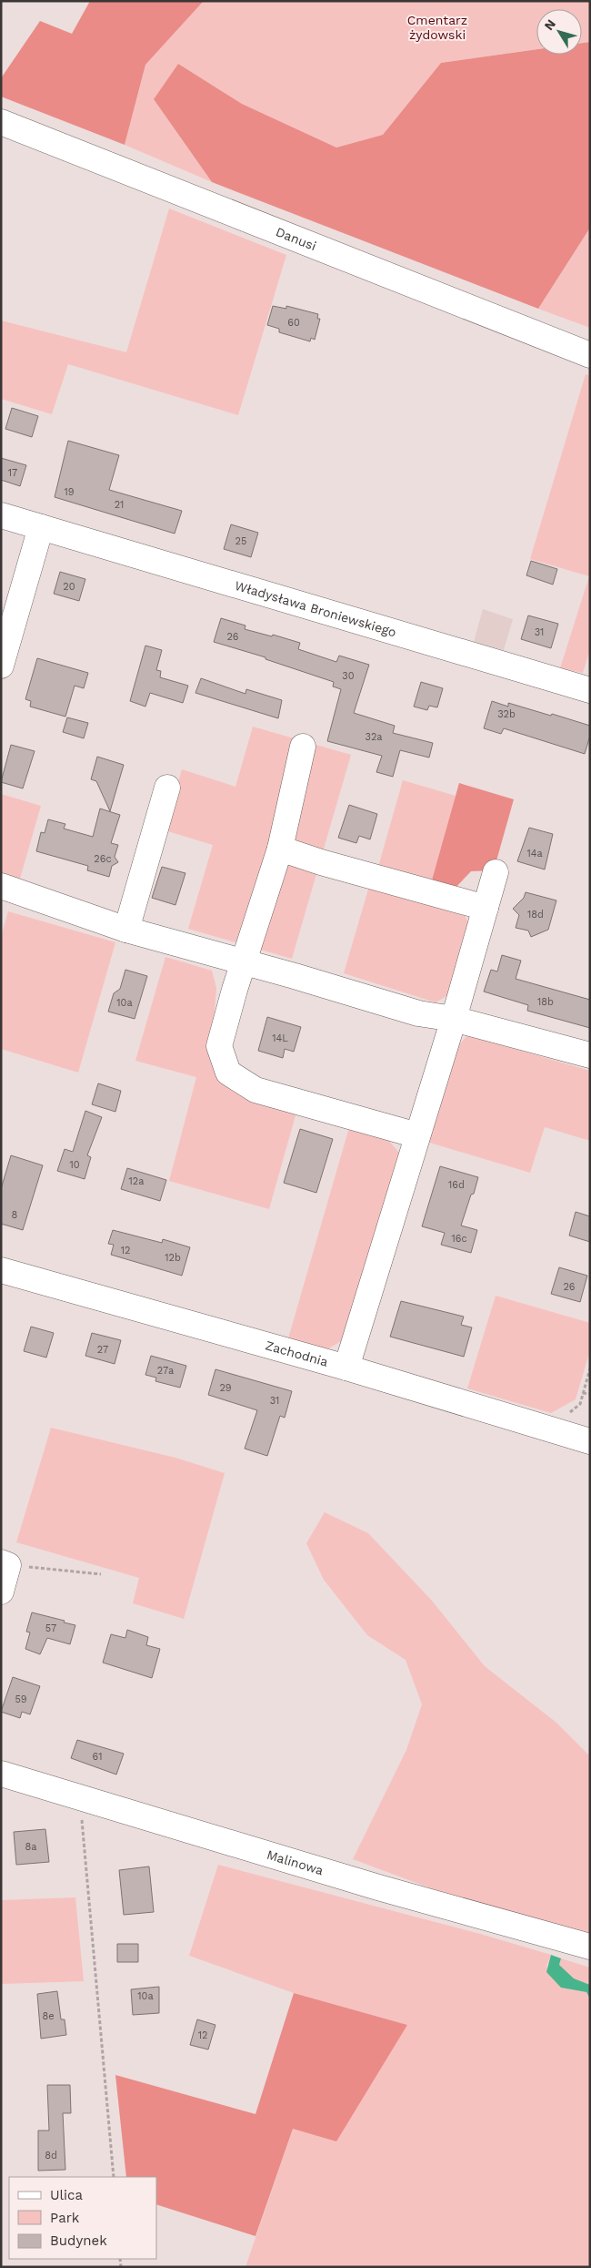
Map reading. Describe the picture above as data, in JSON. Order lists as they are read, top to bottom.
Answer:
{
  "streets": {
    "street": [
      "Danusi",
      "Władysława Broniewskiego",
      "Zachodnia",
      "Malinowa"
    ]
  },
  "parks": ["Cmentarz żydowski"],
  "house_numbers": [
    "60",
    "17",
    "19",
    "21",
    "25",
    "20",
    "31",
    "26",
    "30",
    "32b",
    "32a",
    "14a",
    "26c",
    "18d",
    "18b",
    "10a",
    "14L",
    "10",
    "12a",
    "16d",
    "8",
    "16c",
    "12",
    "12b",
    "26",
    "27",
    "27a",
    "29",
    "31",
    "57",
    "59",
    "61",
    "8a",
    "10a",
    "8e",
    "12",
    "8d"
  ],
  "legend": ["Ulica", "Park", "Budynek"],
  "north": "top left"
}
